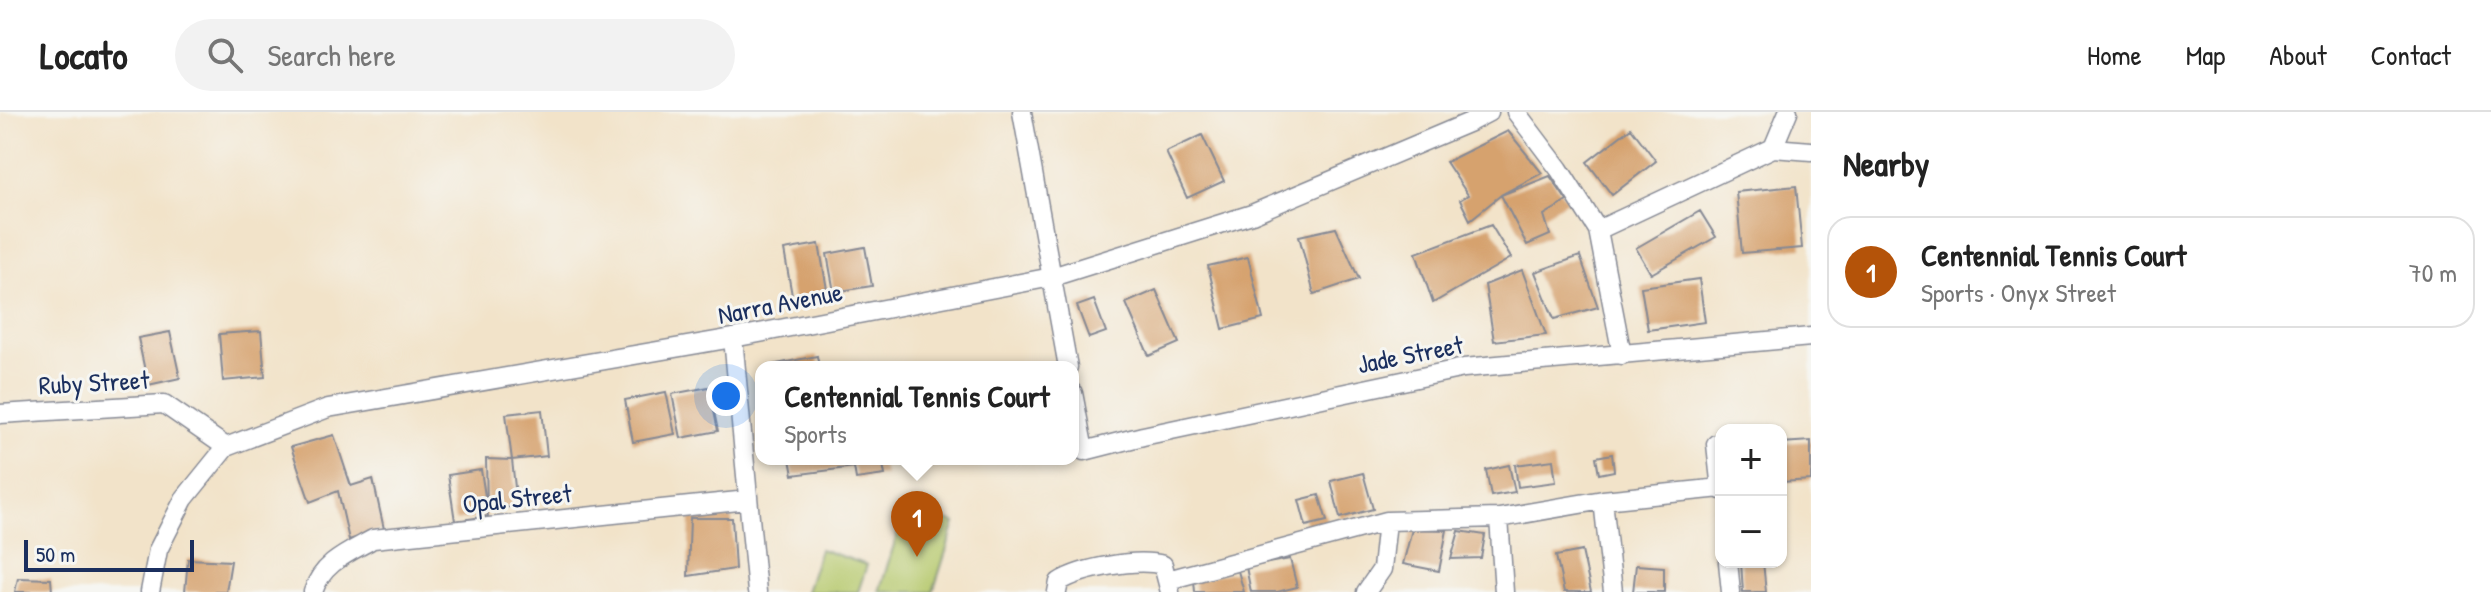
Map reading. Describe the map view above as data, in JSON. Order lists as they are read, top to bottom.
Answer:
{
  "streets": {
    "street": [
      "Narra Avenue",
      "Jade Street",
      "Ruby Street",
      "Opal Street"
    ]
  },
  "crossings": [
    ["Narra Avenue", "Ruby Street"]
  ],
  "scale_bar": "50 m",
  "page": {
    "header": "Locato",
    "search": "Search here",
    "nav": [
      "Home",
      "Map",
      "About",
      "Contact"
    ],
    "heading": "Nearby",
    "list": [
      {
        "mark": "1",
        "name": "Centennial Tennis Court",
        "note": "Sports · Onyx Street",
        "value": "70 m"
      }
    ],
    "popup": ["Centennial Tennis Court", "Sports"],
    "map_buttons": ["+", "−"],
    "pins": "1",
    "scale": "50 m"
  }
}
